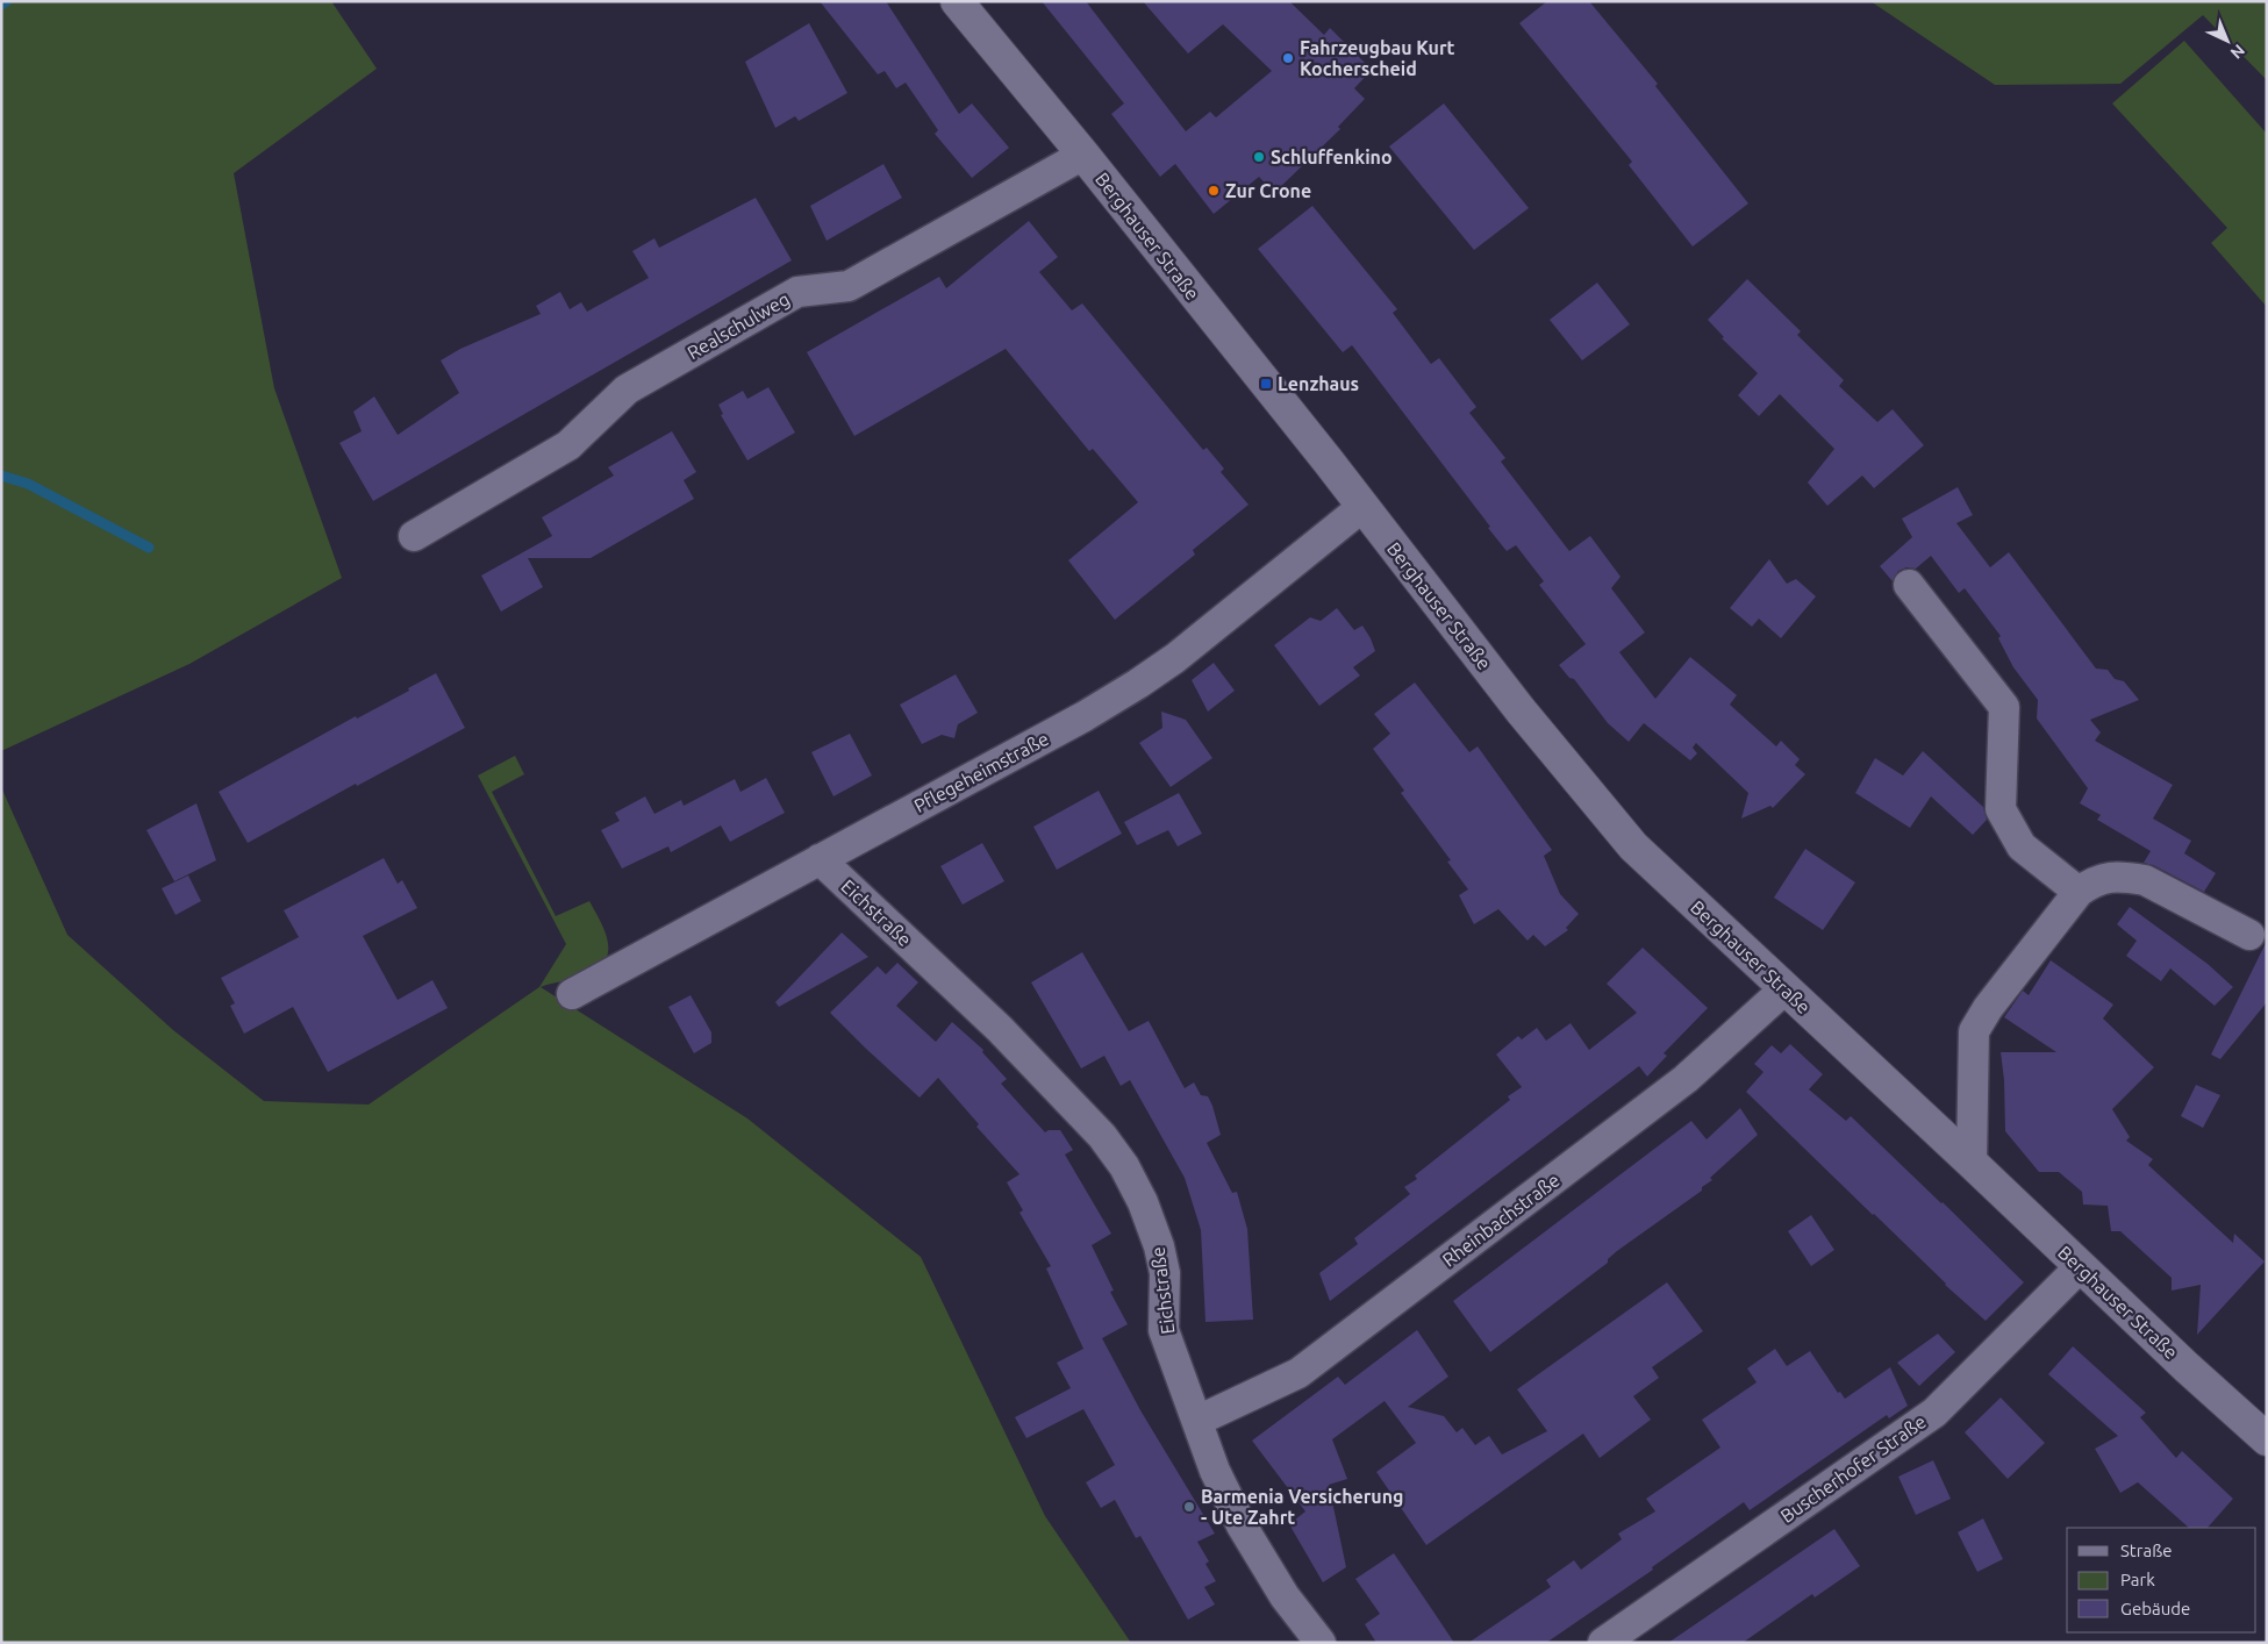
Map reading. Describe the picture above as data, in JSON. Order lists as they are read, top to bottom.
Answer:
{
  "streets": {
    "street": [
      "Berghauser Straße",
      "Realschulweg",
      "Pflegeheimstraße",
      "Eichstraße",
      "Rheinbachstraße",
      "Buscherhofer Straße"
    ]
  },
  "crossings": [
    ["Berghauser Straße", "Realschulweg"],
    ["Berghauser Straße", "Pflegeheimstraße"],
    ["Berghauser Straße", "Rheinbachstraße"],
    ["Berghauser Straße", "Buscherhofer Straße"],
    ["Pflegeheimstraße", "Eichstraße"],
    ["Eichstraße", "Rheinbachstraße"]
  ],
  "places": {
    "other": [
      "Fahrzeugbau Kurt Kocherscheid",
      "Schluffenkino",
      "Zur Crone",
      "Barmenia Versicherung - Ute Zahrt"
    ],
    "transit": ["Lenzhaus"]
  },
  "legend": ["Straße", "Park", "Gebäude"],
  "north": "bottom right"
}
